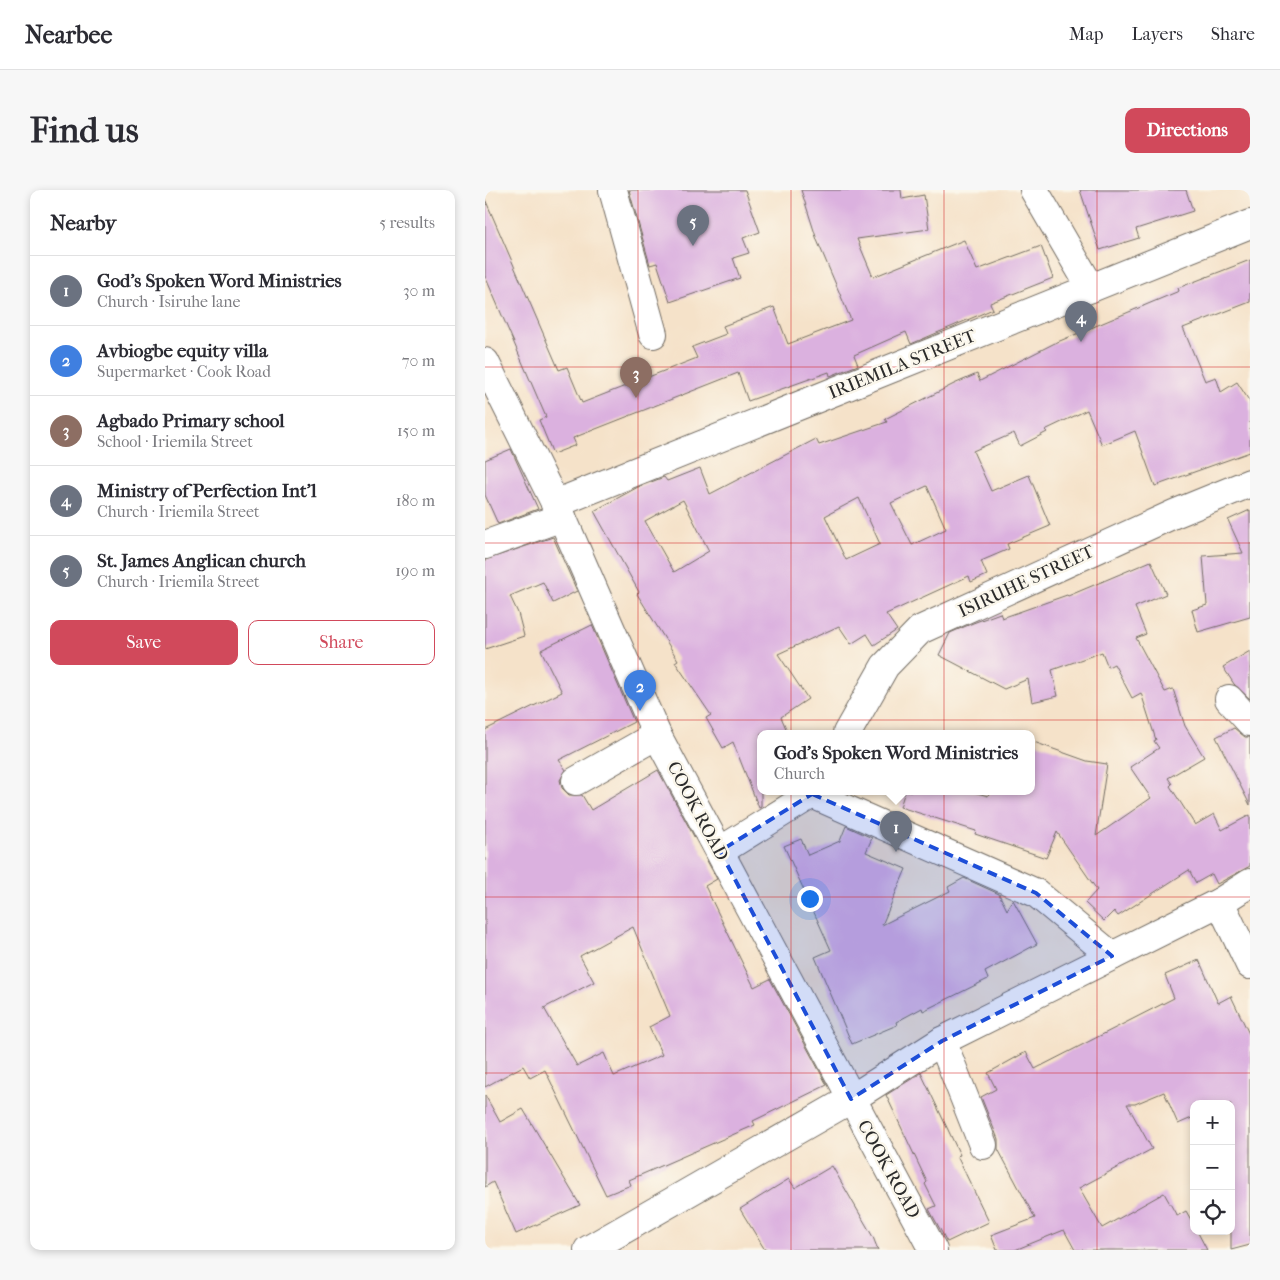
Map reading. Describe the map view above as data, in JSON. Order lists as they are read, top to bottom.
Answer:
{
  "streets": {
    "street": ["IRIEMILA STREET", "ISIRUHE STREET", "COOK ROAD"]
  },
  "crossings": [
    ["IRIEMILA STREET", "COOK ROAD"]
  ],
  "page": {
    "header": "Nearbee",
    "nav": ["Map", "Layers", "Share"],
    "buttons": [
      "Directions",
      ["Save", "Share"]
    ],
    "title": "Find us",
    "heading": ["Nearby", "5 results"],
    "pins": [
      "5",
      "4",
      "3",
      "2",
      "1"
    ],
    "list": [
      {
        "mark": "1",
        "name": "God's Spoken Word Ministries",
        "note": "Church · Isiruhe lane",
        "value": "30 m"
      },
      {
        "mark": "2",
        "name": "Avbiogbe equity villa",
        "note": "Supermarket · Cook Road",
        "value": "70 m"
      },
      {
        "mark": "3",
        "name": "Agbado Primary school",
        "note": "School · Iriemila Street",
        "value": "150 m"
      },
      {
        "mark": "4",
        "name": "Ministry of Perfection Int'l",
        "note": "Church · Iriemila Street",
        "value": "180 m"
      },
      {
        "mark": "5",
        "name": "St. James Anglican church",
        "note": "Church · Iriemila Street",
        "value": "190 m"
      }
    ],
    "popup": ["God's Spoken Word Ministries", "Church"],
    "map_buttons": ["+", "−"]
  }
}
